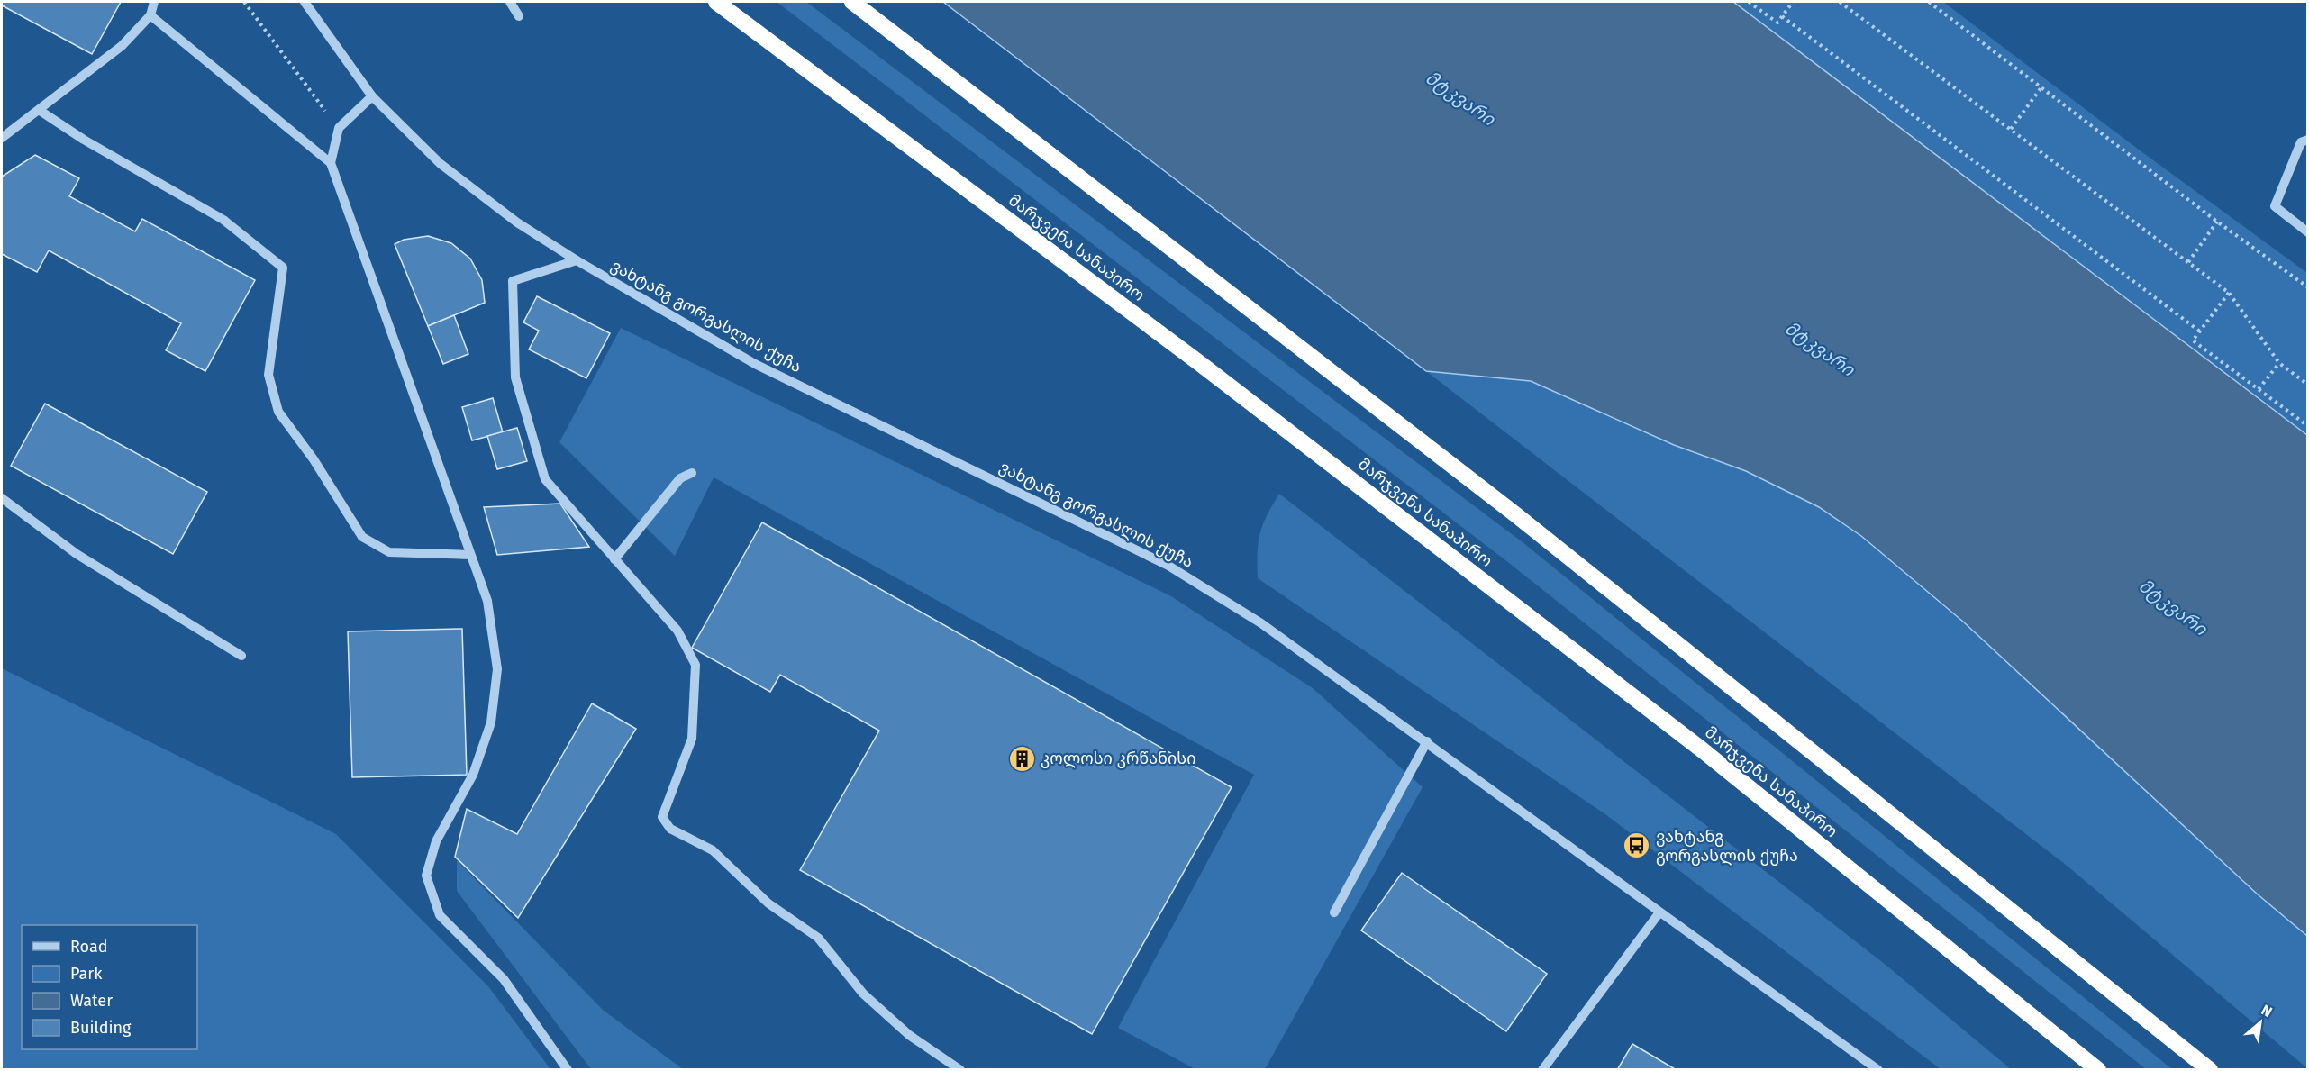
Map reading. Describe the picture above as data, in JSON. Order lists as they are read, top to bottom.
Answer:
{
  "streets": {
    "highway": ["მარჯვენა სანაპირო"],
    "street": ["ვახტანგ გორგასლის ქუჩა"]
  },
  "water": ["მტკვარი"],
  "places": {
    "building": ["კოლოსი კრწანისი"],
    "bus stop": ["ვახტანგ გორგასლის ქუჩა"]
  },
  "legend": [
    "Road",
    "Park",
    "Water",
    "Building"
  ],
  "north": "top right"
}
